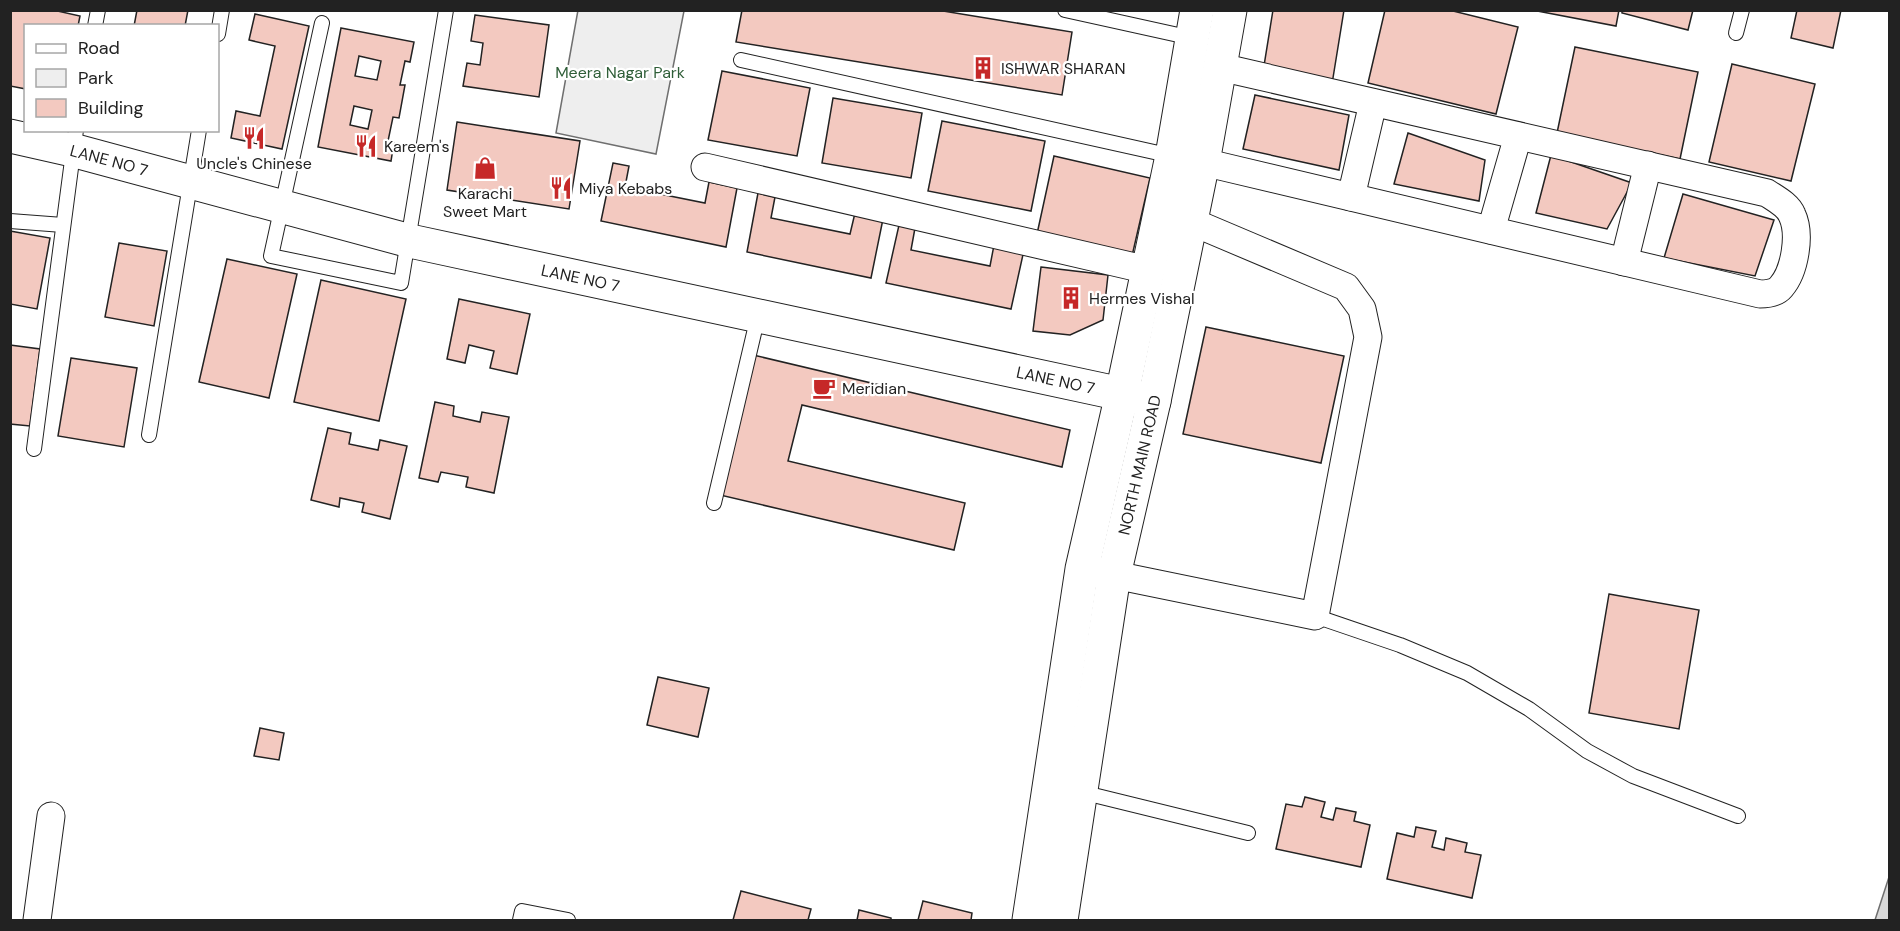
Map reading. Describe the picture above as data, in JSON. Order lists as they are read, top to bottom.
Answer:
{
  "streets": {
    "main road": ["LANE NO 7", "NORTH MAIN ROAD"]
  },
  "crossings": [
    ["LANE NO 7", "NORTH MAIN ROAD"]
  ],
  "parks": ["Meera Nagar Park"],
  "places": {
    "building": ["ISHWAR SHARAN", "Hermes Vishal"],
    "restaurant": ["Uncle's Chinese", "Kareem's", "Miya Kebabs"],
    "shop": ["Karachi Sweet Mart"],
    "cafe": ["Meridian"]
  },
  "legend": ["Road", "Park", "Building"]
}
